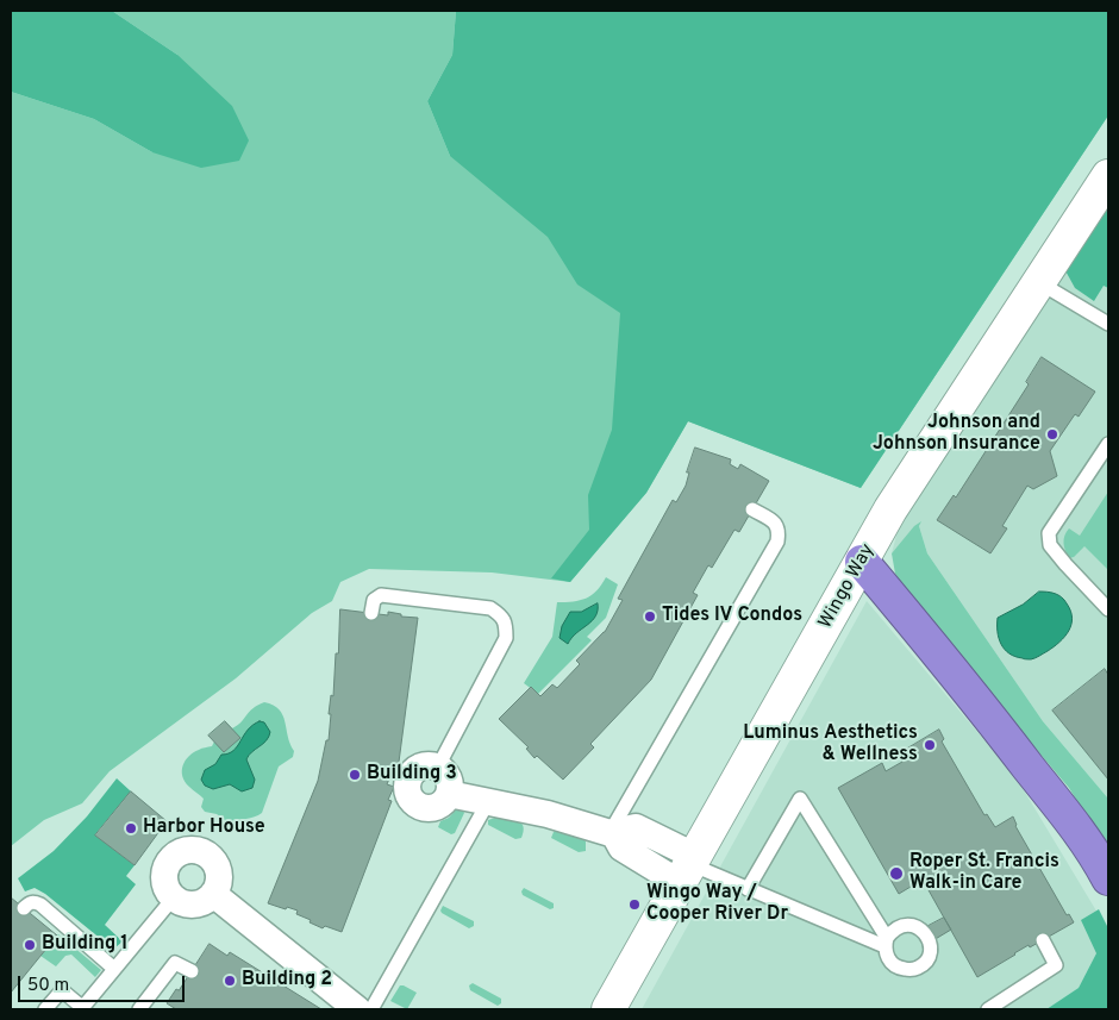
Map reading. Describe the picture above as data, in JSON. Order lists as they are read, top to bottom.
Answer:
{
  "streets": {
    "street": ["Wingo Way"]
  },
  "places": [
    "Johnson and Johnson Insurance",
    "Tides IV Condos",
    "Luminus Aesthetics & Wellness",
    "Building 3",
    "Harbor House",
    "Roper St. Francis Walk-in Care",
    "Wingo Way / Cooper River Dr",
    "Building 1",
    "Building 2"
  ],
  "scale_bar": "50 m"
}
